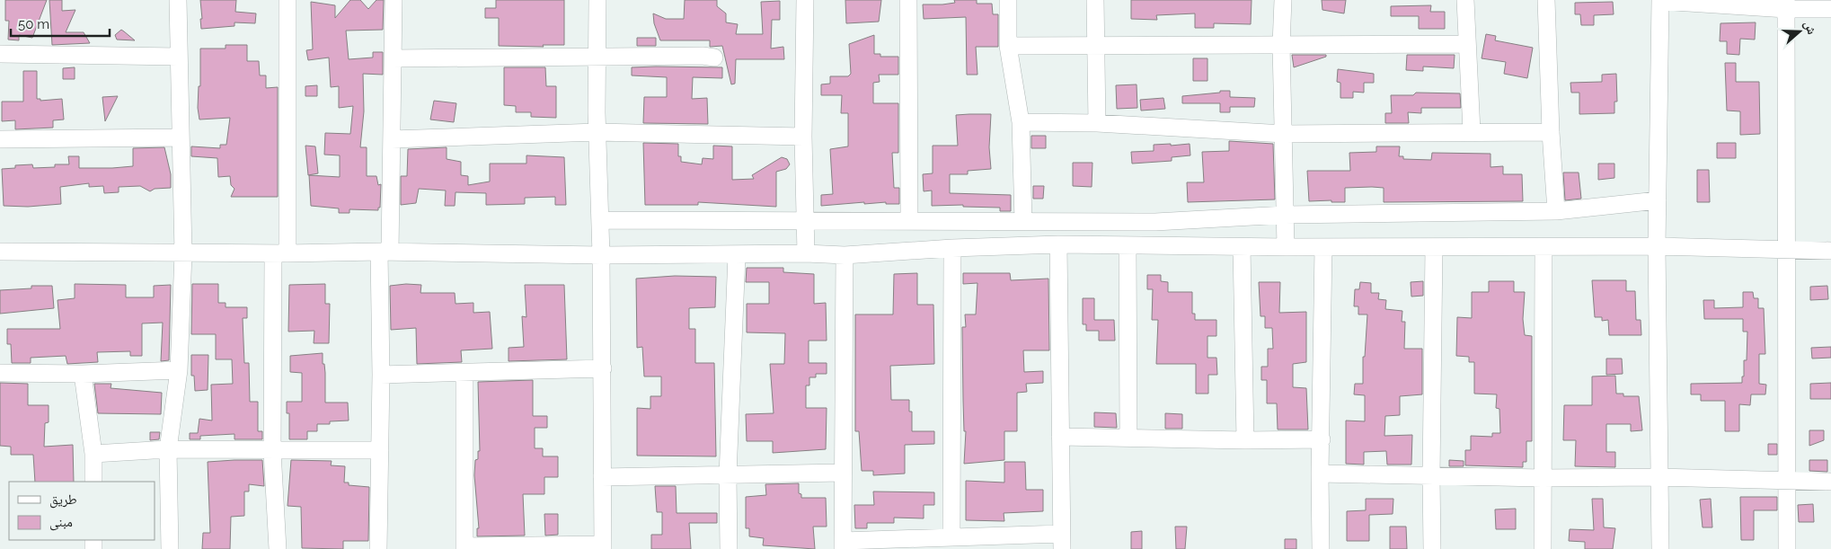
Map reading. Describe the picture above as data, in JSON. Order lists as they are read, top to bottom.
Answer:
{
  "legend": ["طريق", "مبنى"],
  "scale_bar": "50 m",
  "north": "right"
}
